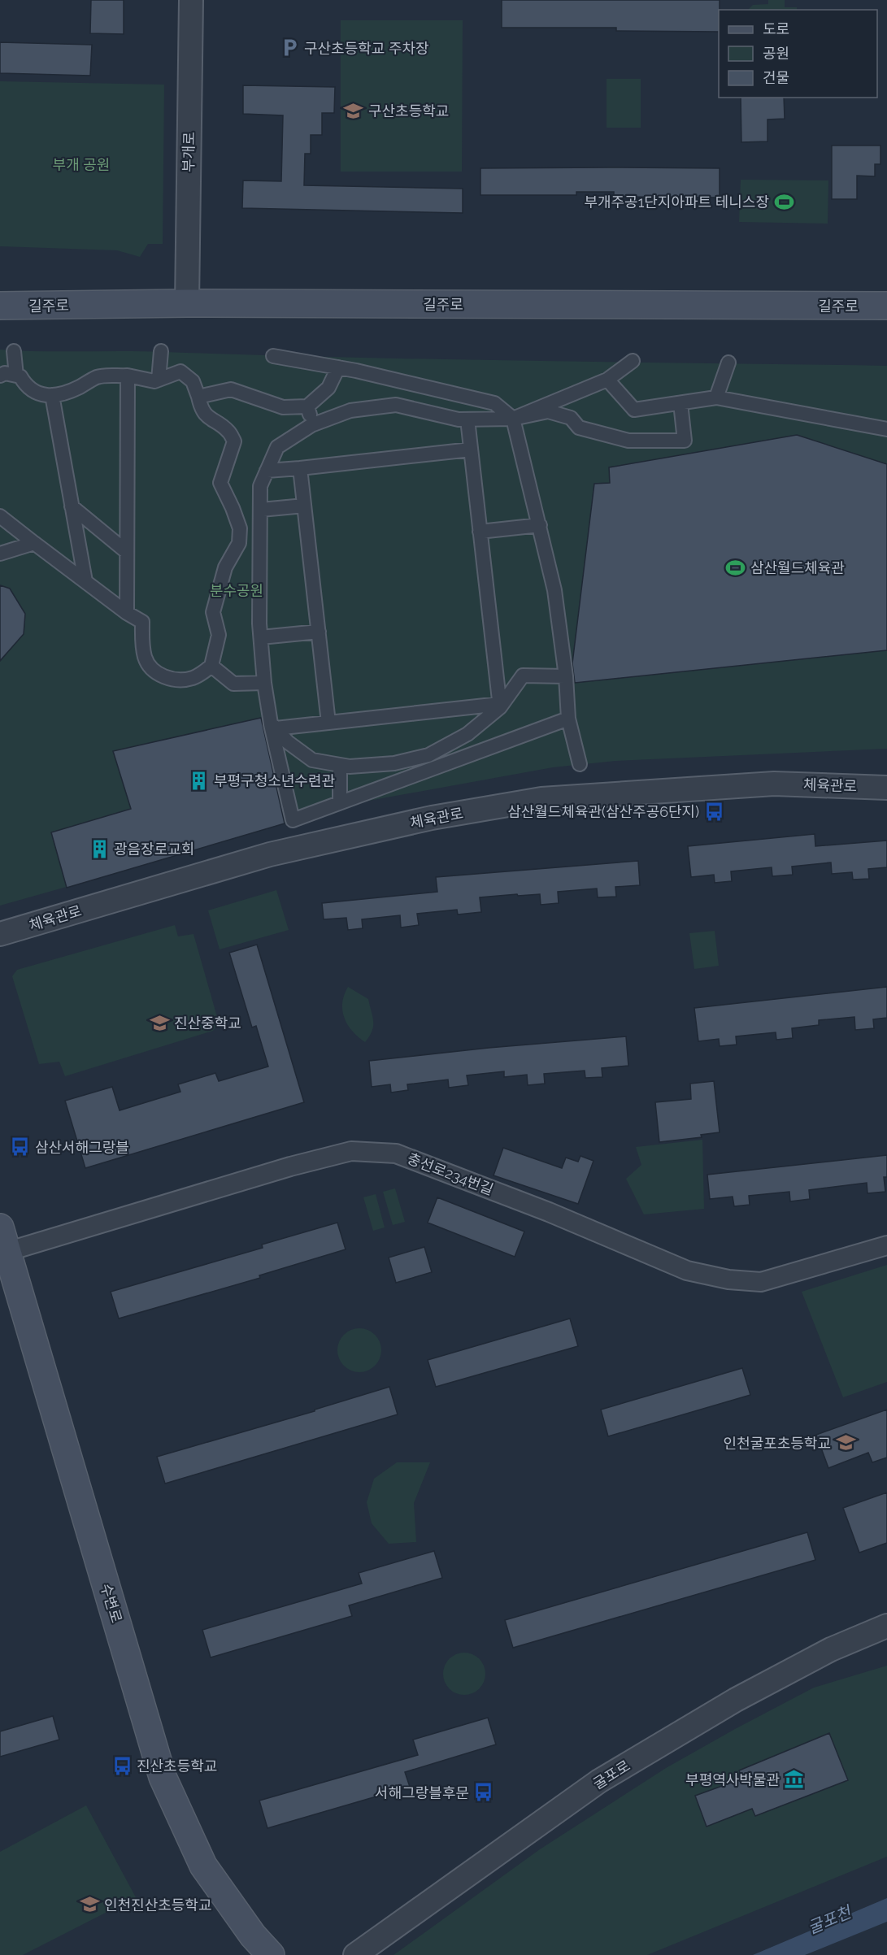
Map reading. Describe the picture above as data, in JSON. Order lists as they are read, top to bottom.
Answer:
{
  "streets": {
    "main road": ["길주로", "수변로"],
    "street": [
      "부개로",
      "체육관로",
      "충선로234번길",
      "굴포로"
    ]
  },
  "crossings": [
    ["부개로", "길주로"],
    ["충선로234번길", "수변로"]
  ],
  "water": ["굴포천"],
  "parks": ["부개 공원", "분수공원"],
  "places": {
    "parking": ["구산초등학교 주차장"],
    "school or university": [
      "구산초등학교",
      "진산중학교",
      "인천굴포초등학교",
      "인천진산초등학교"
    ],
    "sports": ["부개주공1단지아파트 테니스장", "삼산월드체육관"],
    "building": ["부평구청소년수련관", "광음장로교회"],
    "bus stop": [
      "삼산월드체육관(삼산주공6단지)",
      "삼산서해그랑블",
      "진산초등학교",
      "서해그랑블후문"
    ],
    "museum": ["부평역사박물관"]
  },
  "legend": ["도로", "공원", "건물"]
}
